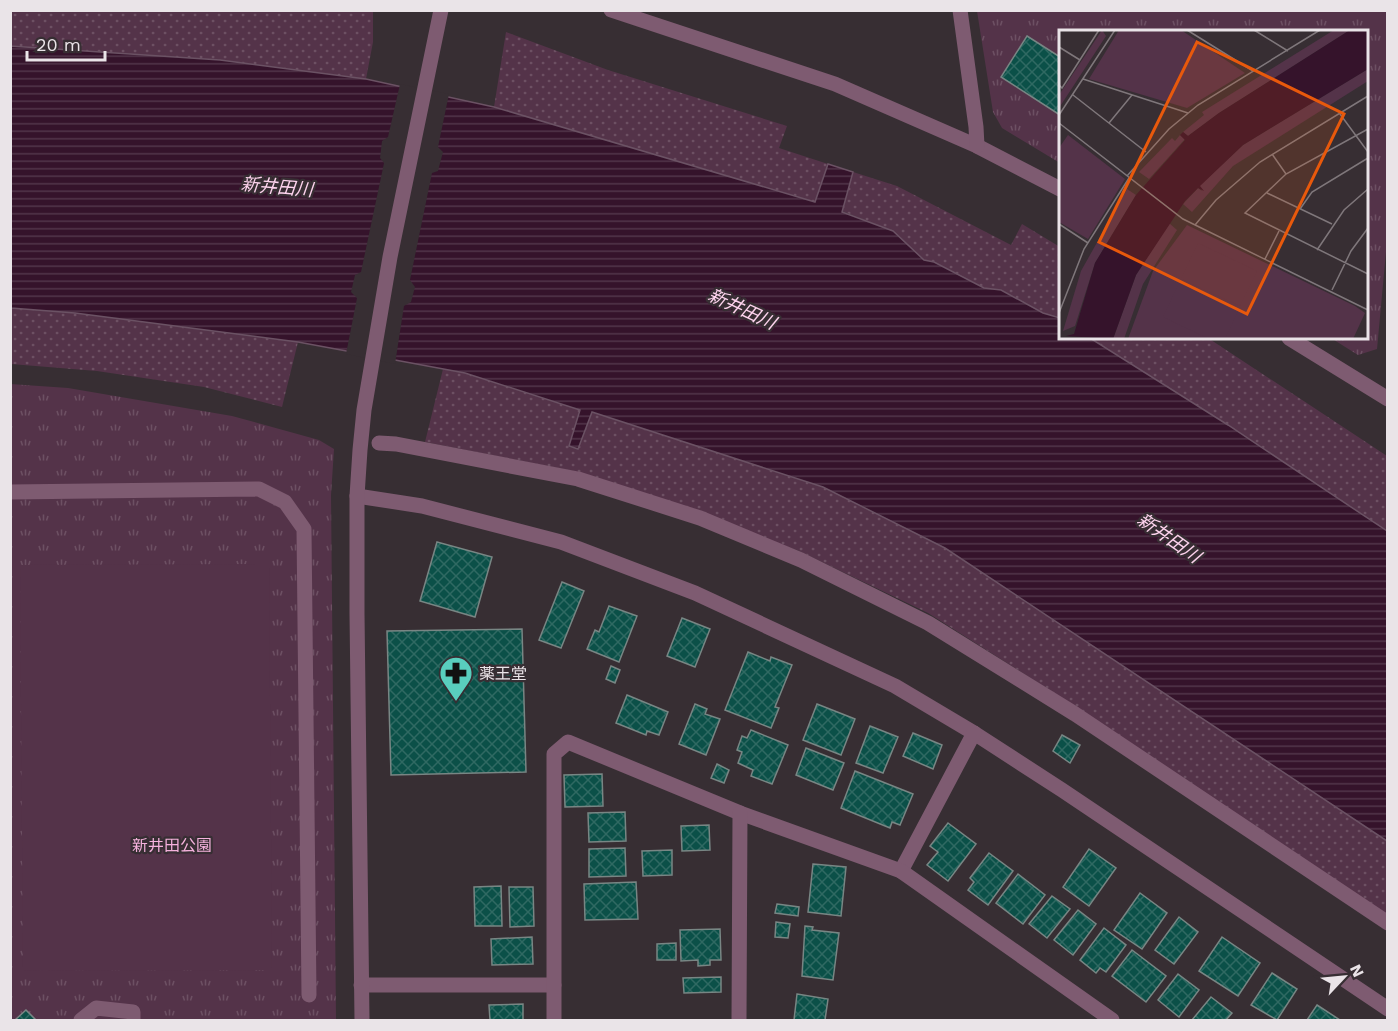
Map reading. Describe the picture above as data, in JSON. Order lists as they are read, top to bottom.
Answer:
{
  "water": ["新井田川"],
  "parks": ["新井田公園"],
  "places": {
    "pharmacy": ["薬王堂"]
  },
  "scale_bar": "20 m",
  "north": "top right"
}
